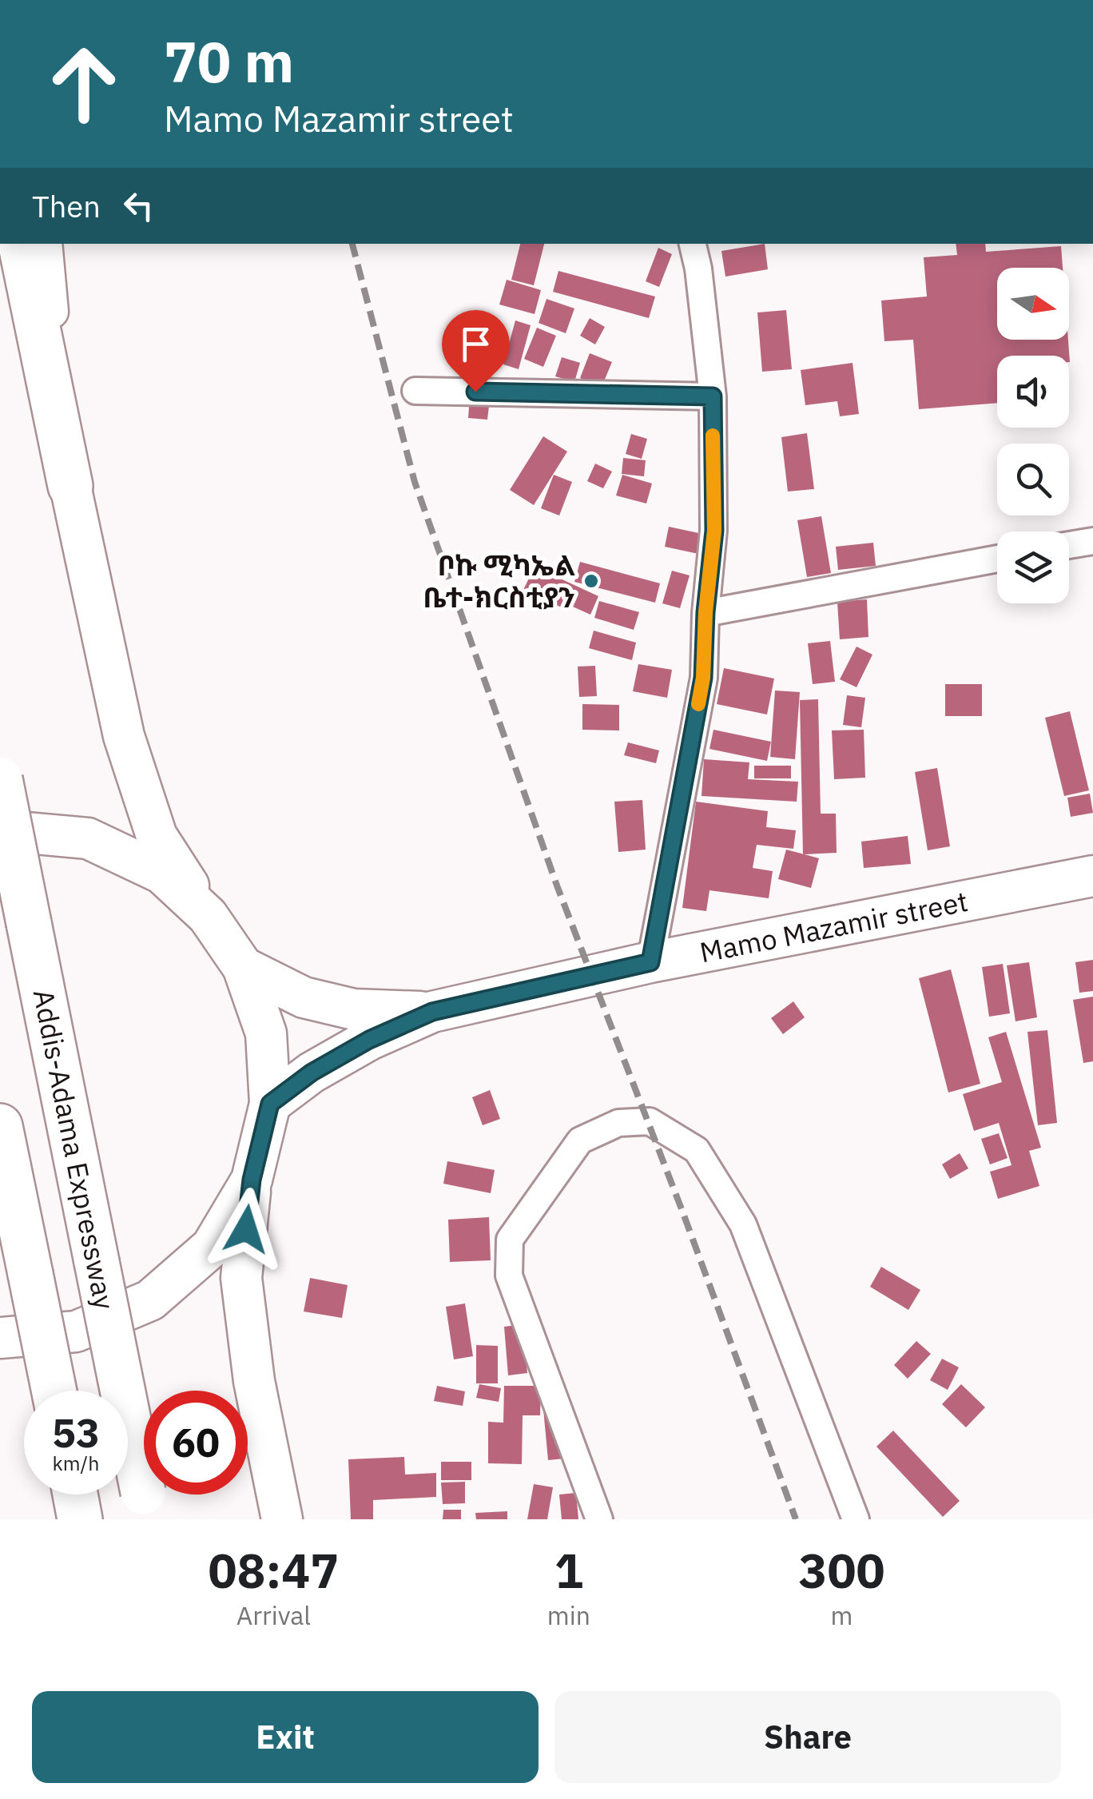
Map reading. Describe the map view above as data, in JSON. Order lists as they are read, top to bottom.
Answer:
{
  "streets": {
    "highway": ["Addis-Adama Expressway"],
    "main road": ["Mamo Mazamir street"]
  },
  "places": ["ቦኩ ሚካኤል ቤተ-ክርስቲያን"],
  "north": "right",
  "page": {
    "turn": ["70 m", "Mamo Mazamir street"],
    "then": "Then",
    "speed": "53 km/h",
    "limit": "60",
    "eta": [
      "08:47",
      "Arrival",
      "1",
      "min",
      "300",
      "m"
    ],
    "buttons": ["Exit", "Share"]
  }
}
